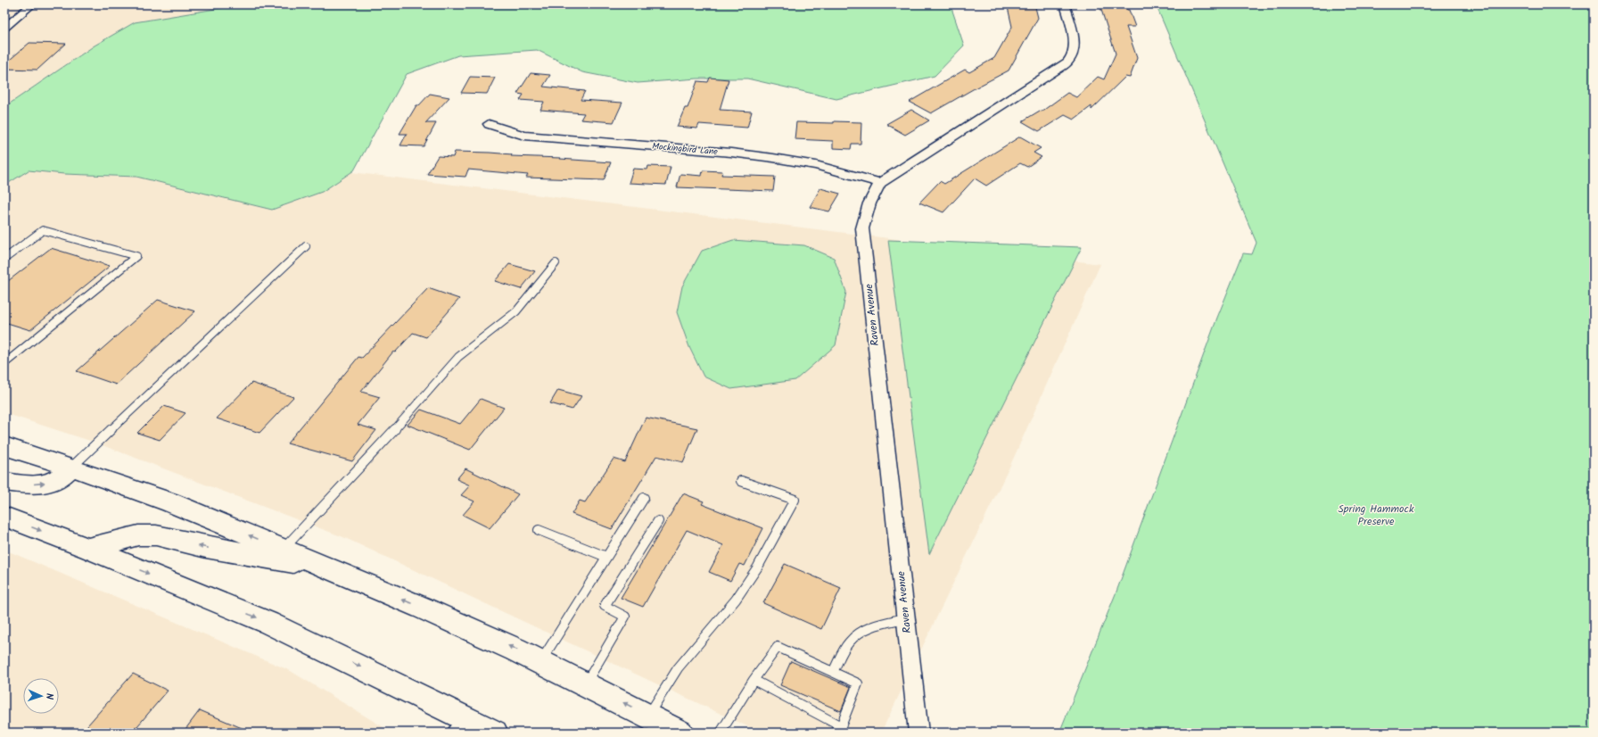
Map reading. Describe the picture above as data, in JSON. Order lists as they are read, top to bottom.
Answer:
{
  "streets": {
    "street": ["Mockingbird Lane", "Raven Avenue"]
  },
  "crossings": [
    ["Mockingbird Lane", "Raven Avenue"]
  ],
  "parks": ["Spring Hammock Preserve"],
  "north": "right"
}
